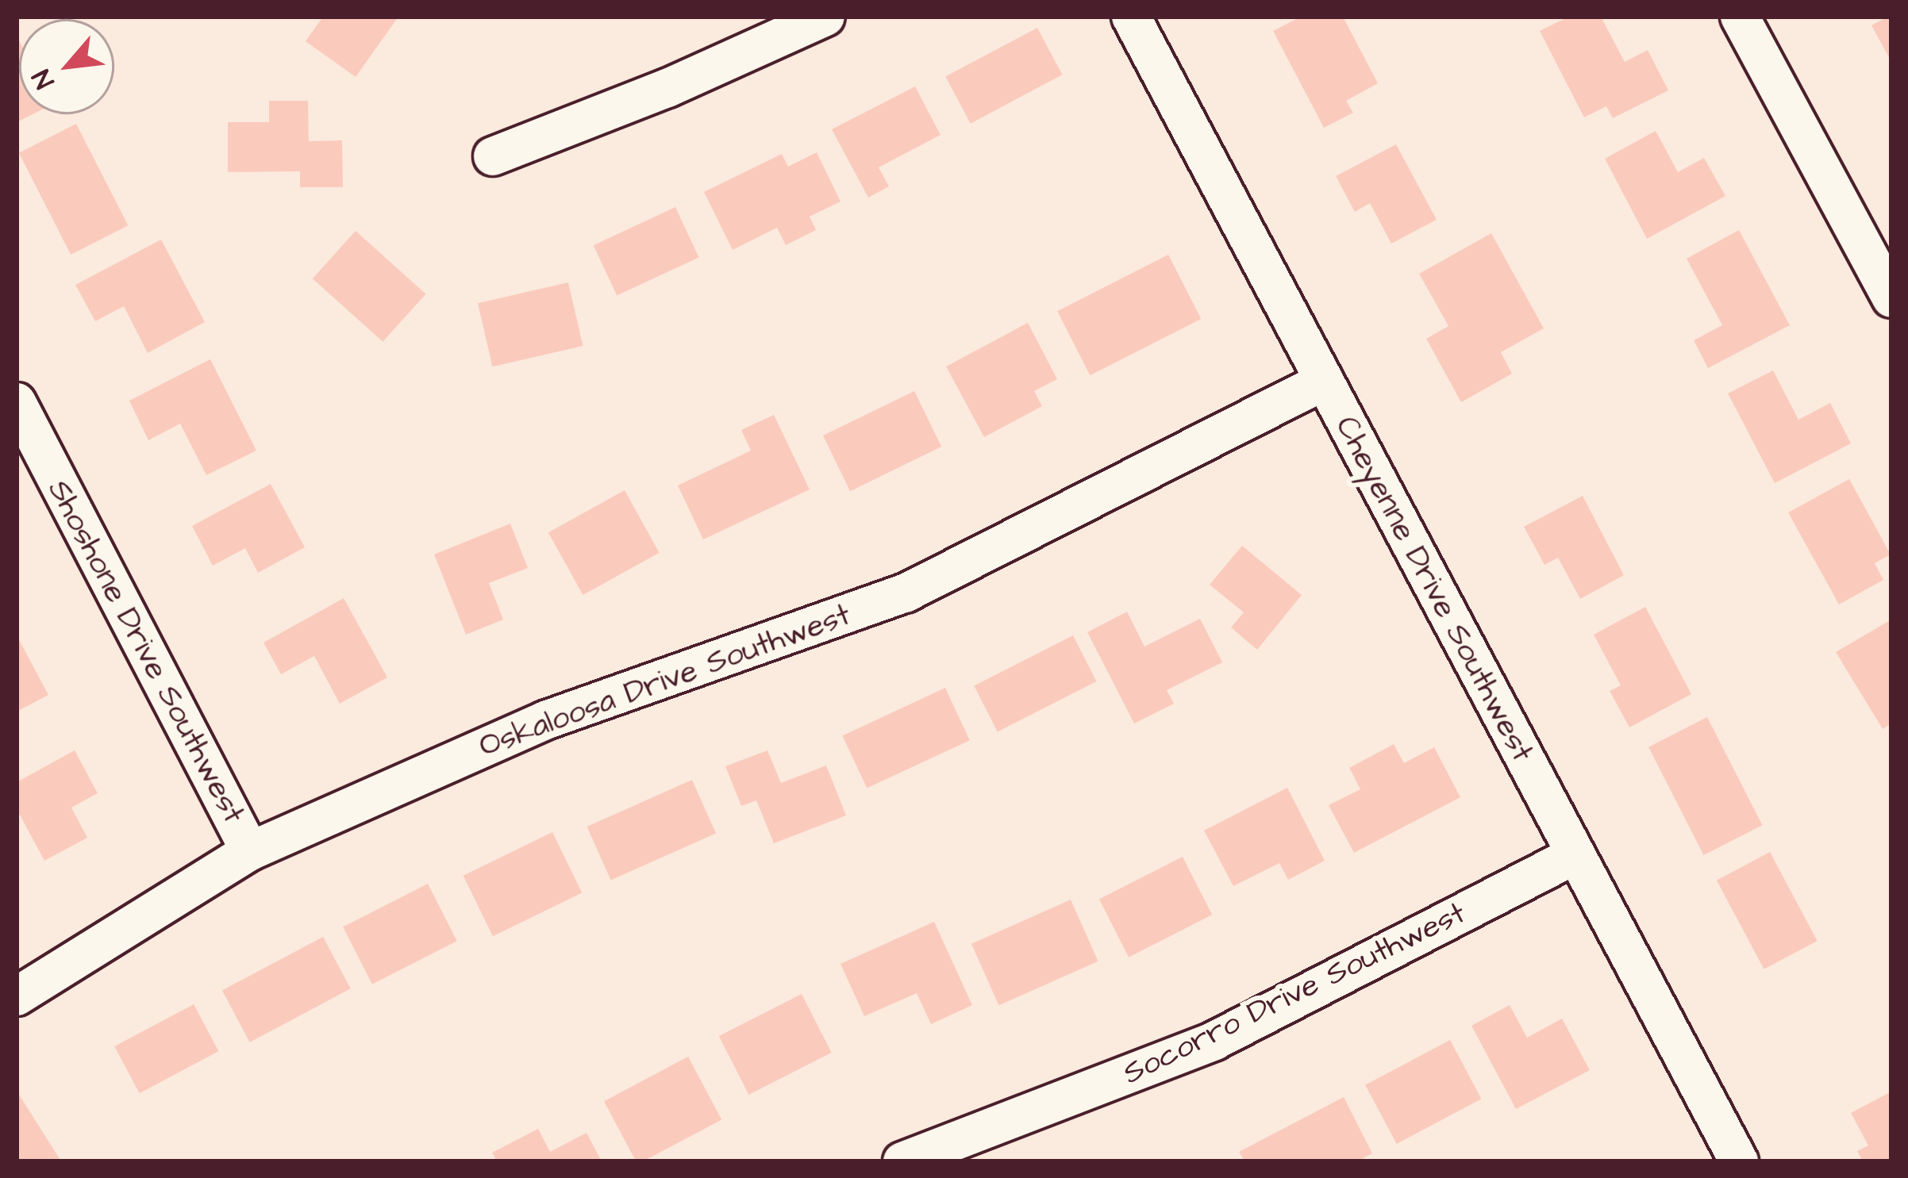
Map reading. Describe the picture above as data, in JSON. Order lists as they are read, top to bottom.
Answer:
{
  "streets": {
    "street": [
      "Cheyenne Drive Southwest",
      "Shoshone Drive Southwest",
      "Oskaloosa Drive Southwest",
      "Socorro Drive Southwest"
    ]
  },
  "crossings": [
    ["Cheyenne Drive Southwest", "Oskaloosa Drive Southwest"],
    ["Cheyenne Drive Southwest", "Socorro Drive Southwest"],
    ["Shoshone Drive Southwest", "Oskaloosa Drive Southwest"]
  ],
  "north": "bottom left"
}
